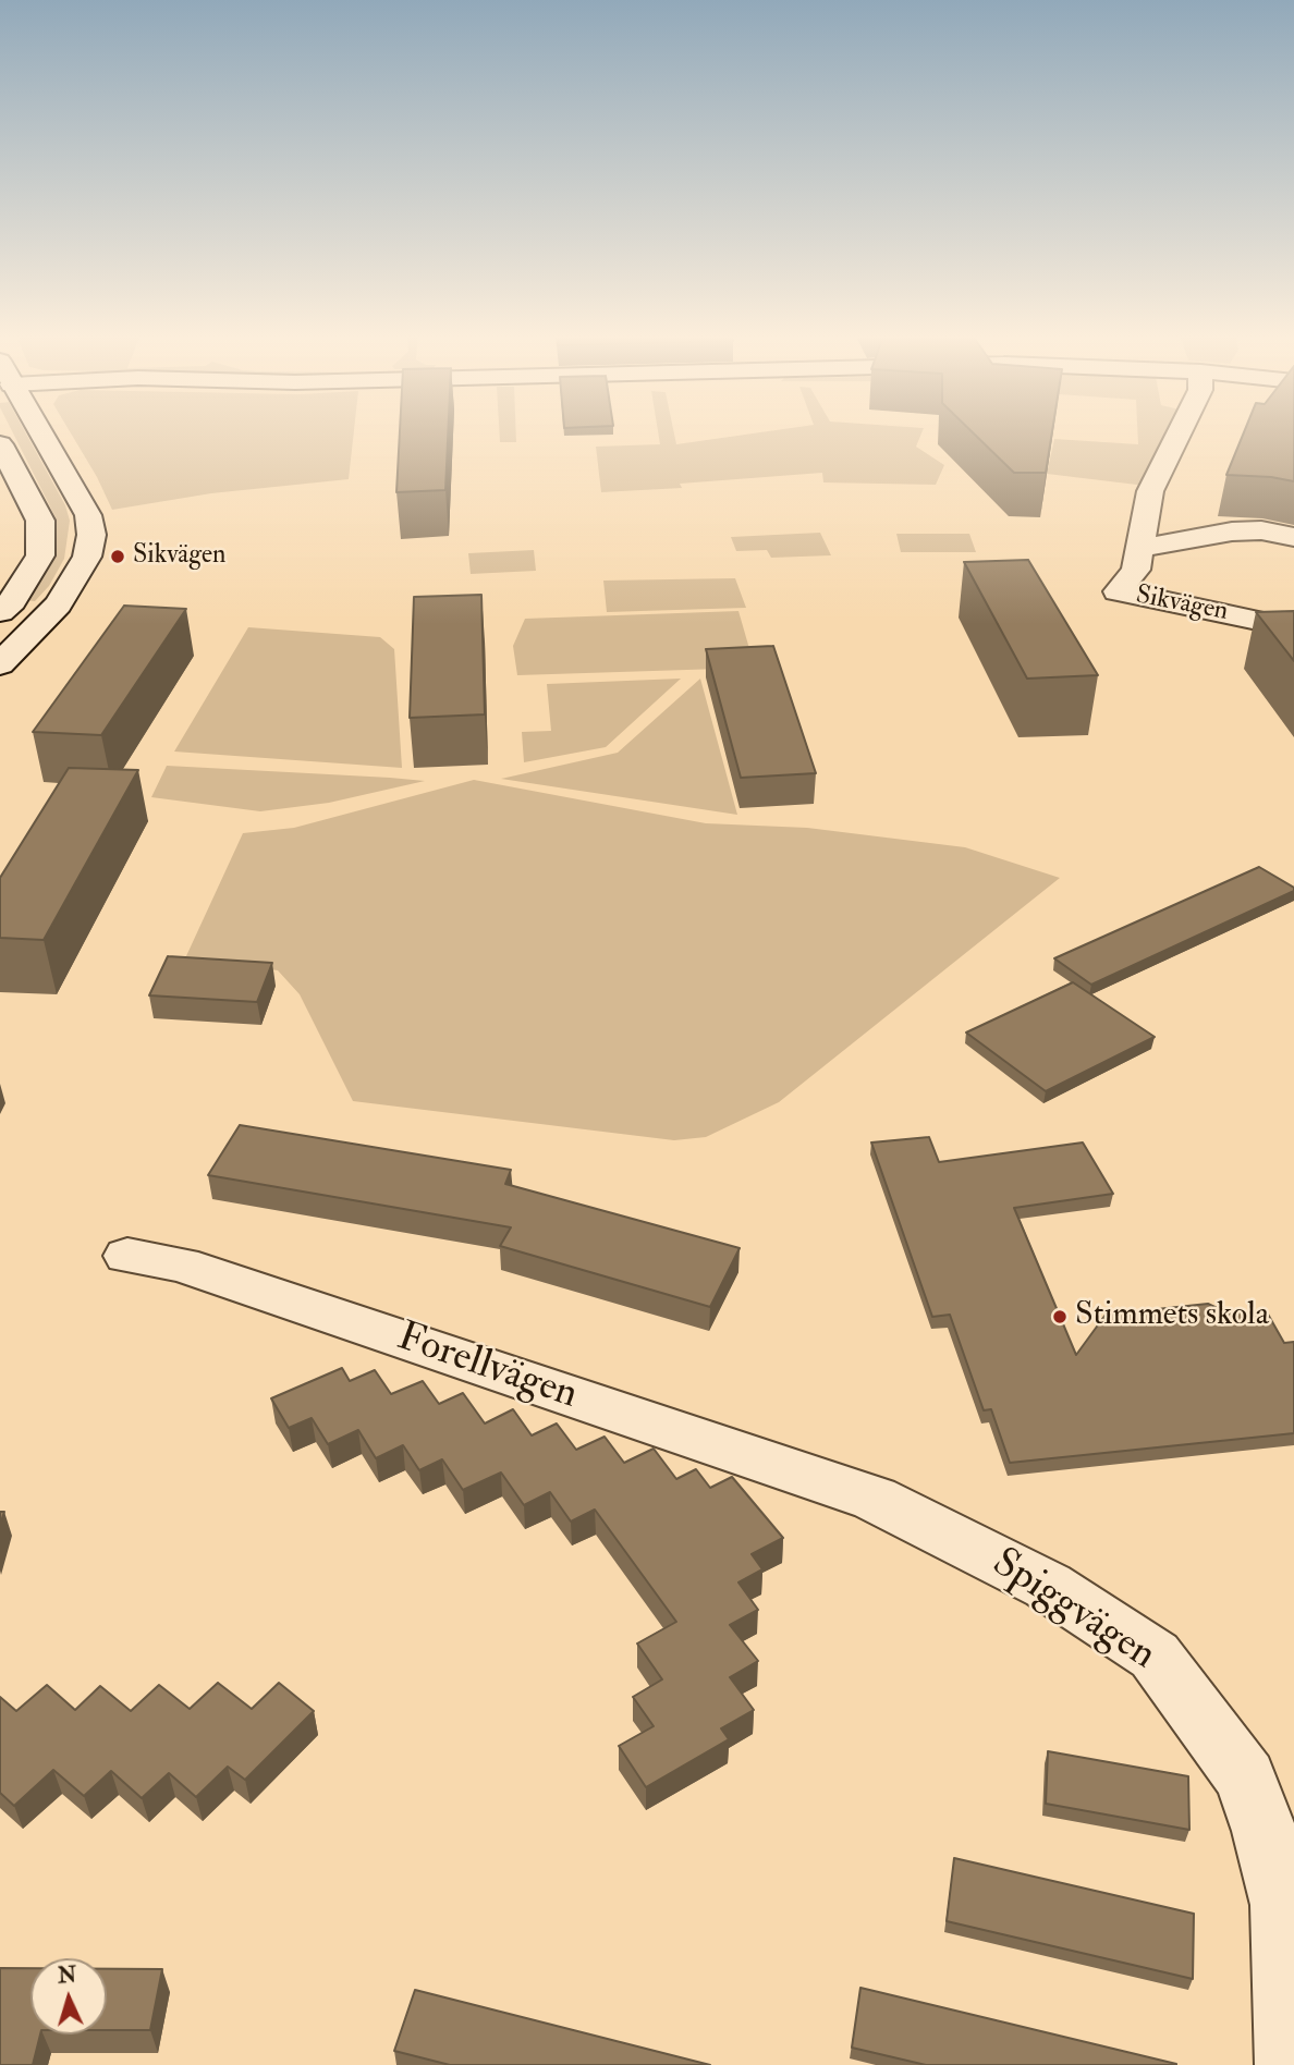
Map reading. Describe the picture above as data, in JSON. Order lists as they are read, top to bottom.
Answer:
{
  "streets": {
    "street": ["Sikvägen", "Forellvägen", "Spiggvägen"]
  },
  "crossings": [
    ["Forellvägen", "Spiggvägen"]
  ],
  "places": ["Sikvägen", "Stimmets skola"],
  "north": "top"
}
